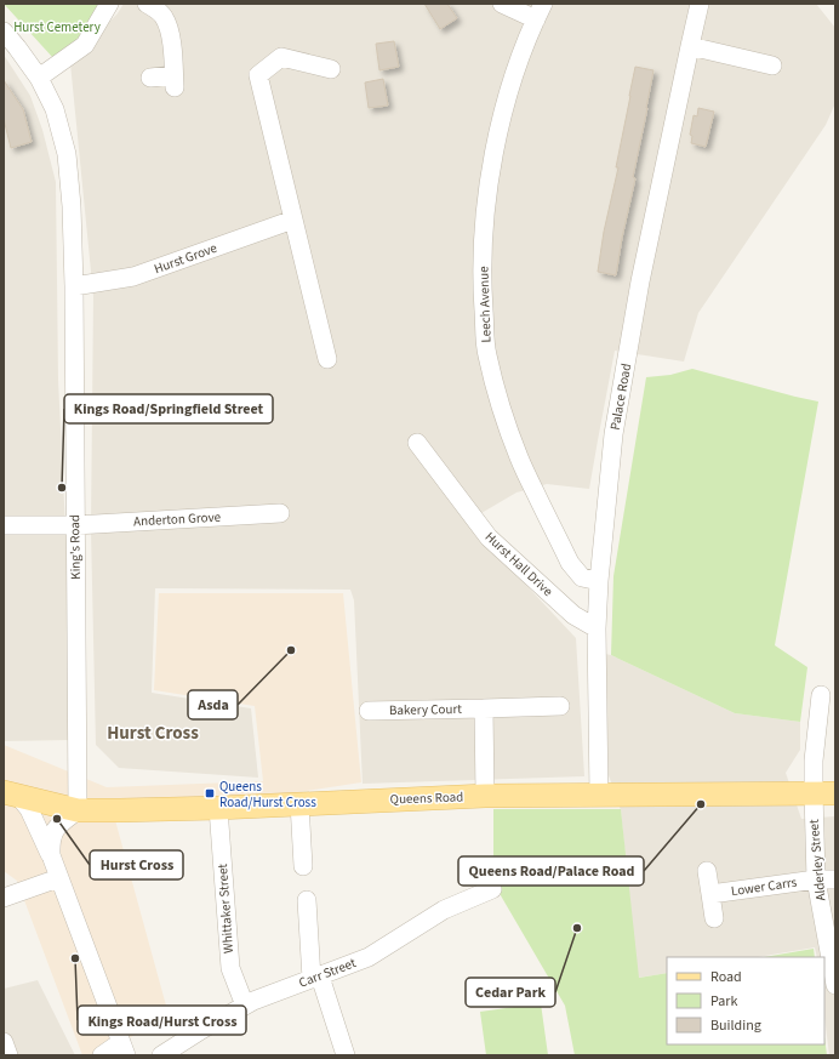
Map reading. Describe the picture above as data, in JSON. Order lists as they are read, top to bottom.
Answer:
{
  "streets": {
    "main road": ["Queens Road"],
    "street": [
      "Hurst Grove",
      "Leech Avenue",
      "Palace Road",
      "Anderton Grove",
      "King's Road",
      "Hurst Hall Drive",
      "Bakery Court",
      "Alderley Street",
      "Lower Carrs",
      "Whittaker Street",
      "Carr Street"
    ]
  },
  "crossings": [
    ["Hurst Grove", "King's Road"],
    ["Leech Avenue", "Palace Road"],
    ["Palace Road", "Hurst Hall Drive"],
    ["Palace Road", "Queens Road"],
    ["Anderton Grove", "King's Road"],
    ["King's Road", "Queens Road"],
    ["Queens Road", "Alderley Street"],
    ["Queens Road", "Whittaker Street"],
    ["Alderley Street", "Lower Carrs"],
    ["Whittaker Street", "Carr Street"]
  ],
  "districts": ["Hurst Cross"],
  "parks": ["Hurst Cemetery"],
  "places": {
    "other": [
      "Kings Road/Springfield Street",
      "Asda",
      "Queens Road/Palace Road",
      "Hurst Cross",
      "Cedar Park",
      "Kings Road/Hurst Cross"
    ],
    "transit": ["Queens Road/Hurst Cross"]
  },
  "legend": ["Road", "Park", "Building"]
}
